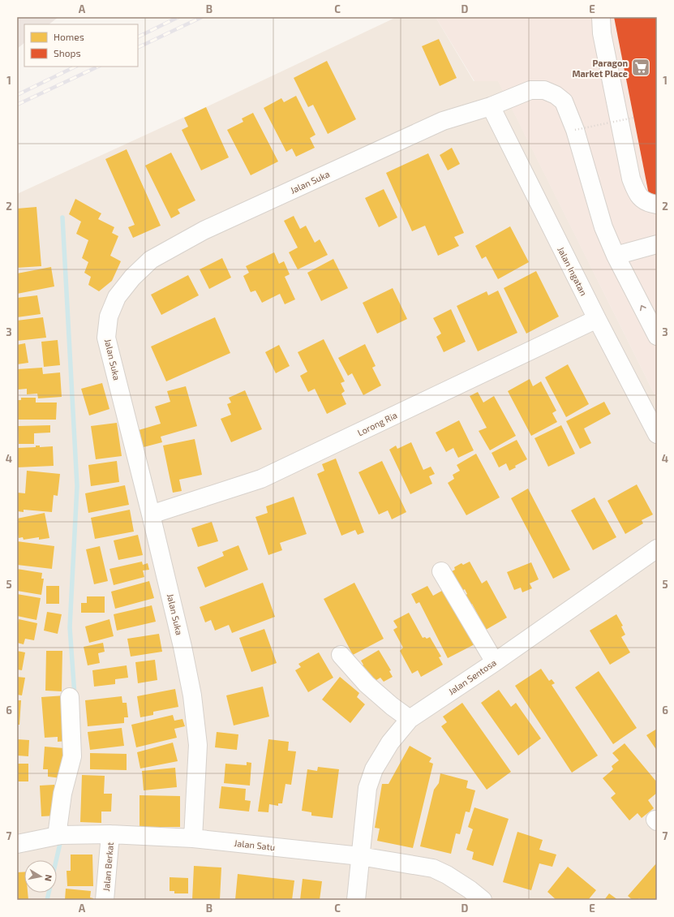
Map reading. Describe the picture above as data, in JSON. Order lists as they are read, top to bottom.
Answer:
{
  "streets": {
    "street": [
      "Jalan Suka",
      "Jalan Ingatan",
      "Lorong Ria",
      "Jalan Sentosa",
      "Jalan Satu",
      "Jalan Berkat"
    ]
  },
  "crossings": [
    ["Jalan Suka", "Jalan Ingatan"],
    ["Jalan Suka", "Lorong Ria"],
    ["Jalan Suka", "Jalan Satu"],
    ["Jalan Ingatan", "Lorong Ria"],
    ["Jalan Sentosa", "Jalan Satu"],
    ["Jalan Satu", "Jalan Berkat"]
  ],
  "places": {
    "supermarket": ["Paragon Market Place"]
  },
  "legend": ["Homes", "Shops"],
  "north": "right",
  "grid": {
    "columns": [
      "A",
      "B",
      "C",
      "D",
      "E"
    ],
    "rows": [
      "1",
      "2",
      "3",
      "4",
      "5",
      "6",
      "7"
    ]
  }
}
